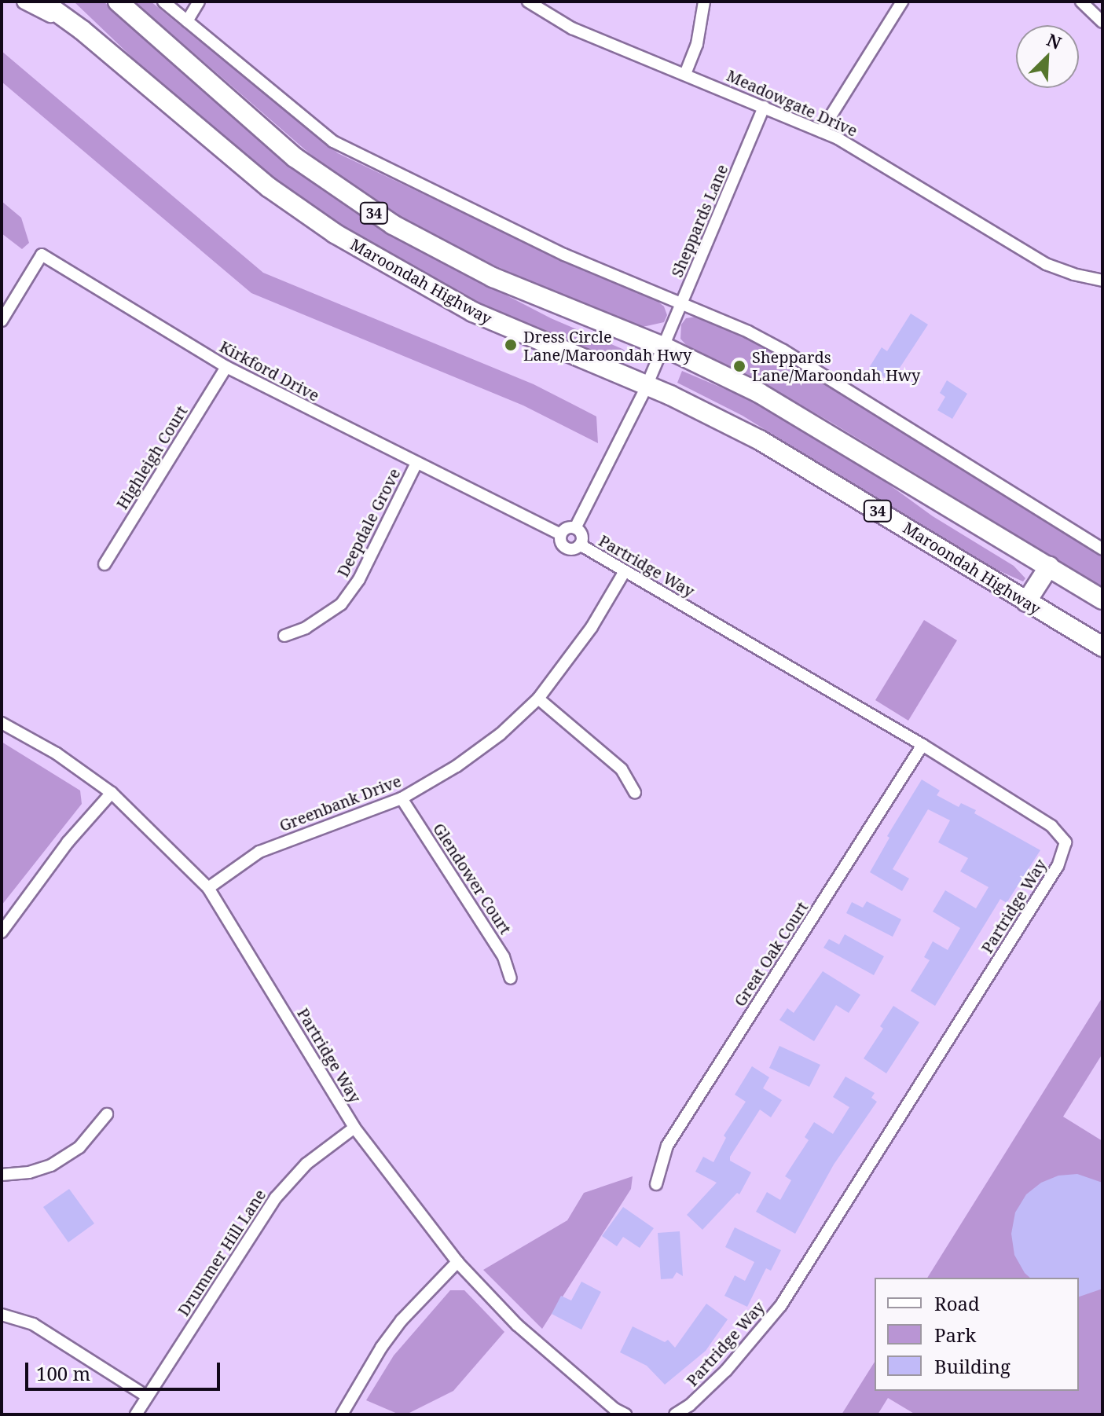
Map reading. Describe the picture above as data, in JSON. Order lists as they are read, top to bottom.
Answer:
{
  "streets": {
    "highway": ["34", "Maroondah Highway"],
    "street": [
      "Meadowgate Drive",
      "Sheppards Lane",
      "Kirkford Drive",
      "Highleigh Court",
      "Deepdale Grove",
      "Partridge Way",
      "Greenbank Drive",
      "Glendower Court",
      "Great Oak Court",
      "Drummer Hill Lane"
    ]
  },
  "crossings": [
    ["Meadowgate Drive", "Sheppards Lane"],
    ["34", "Sheppards Lane"],
    ["Sheppards Lane", "Maroondah Highway"],
    ["Sheppards Lane", "Kirkford Drive"],
    ["Sheppards Lane", "Partridge Way"],
    ["Kirkford Drive", "Highleigh Court"],
    ["Kirkford Drive", "Deepdale Grove"],
    ["Kirkford Drive", "Partridge Way"],
    ["Partridge Way", "Greenbank Drive"],
    ["Partridge Way", "Great Oak Court"],
    ["Partridge Way", "Drummer Hill Lane"],
    ["Greenbank Drive", "Glendower Court"]
  ],
  "places": ["Dress Circle Lane/Maroondah Hwy", "Sheppards Lane/Maroondah Hwy"],
  "legend": ["Road", "Park", "Building"],
  "scale_bar": "100 m",
  "north": "top right"
}
